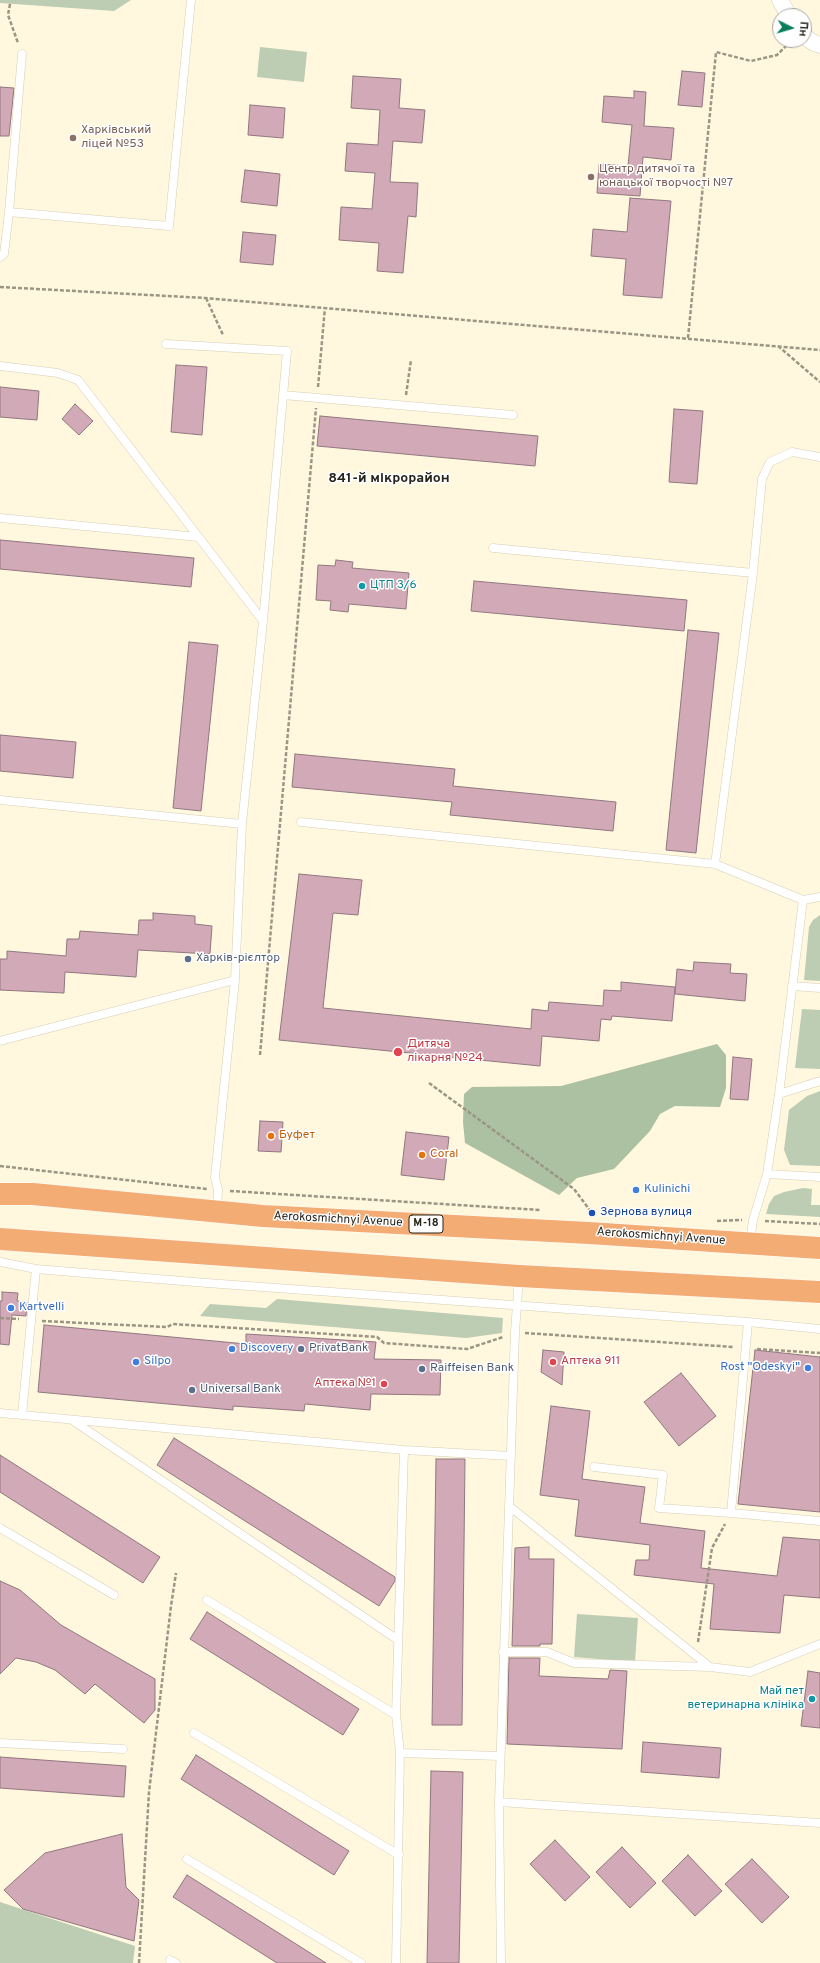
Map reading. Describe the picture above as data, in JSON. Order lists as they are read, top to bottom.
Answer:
{
  "streets": {
    "main road": ["Aerokosmichnyi Avenue", "М-18"]
  },
  "districts": ["841-й мікрорайон"],
  "places": [
    "Харківський ліцей №53",
    "Центр дитячої та юнацької творчості №7",
    "ЦТП 3/6",
    "Харків-рієлтор",
    "Дитяча лікарня №24",
    "Буфет",
    "Coral",
    "Kulinichi",
    "Зернова вулиця",
    "Kartvelli",
    "Discovery",
    "PrivatBank",
    "Silpo",
    "Аптека 911",
    "Rost \"Odeskyi\"",
    "Raiffeisen Bank",
    "Аптека №1",
    "Universal Bank",
    "Май пет ветеринарна клініка"
  ],
  "north": "right"
}
